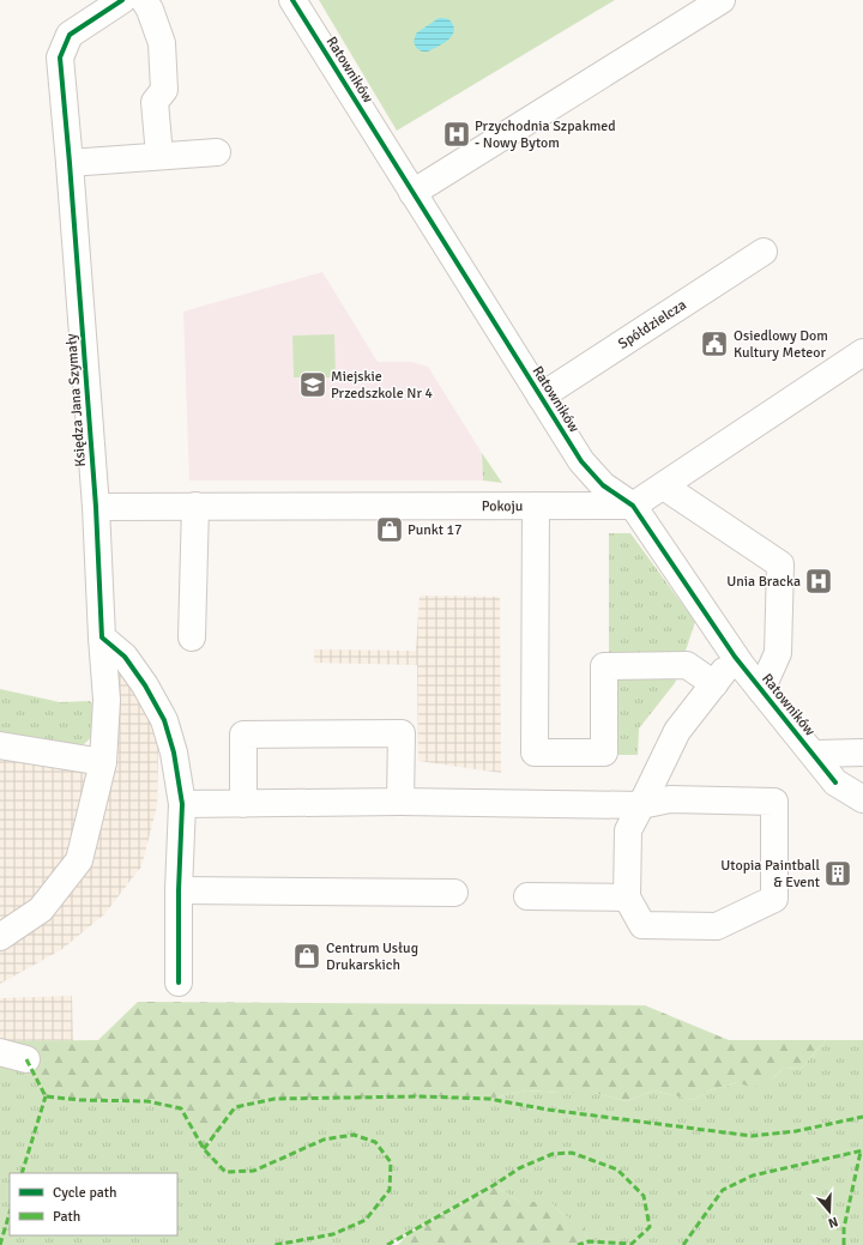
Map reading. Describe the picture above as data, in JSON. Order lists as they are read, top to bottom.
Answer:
{
  "streets": {
    "street": [
      "Ratowników",
      "Spółdzielcza",
      "Księdza Jana Szymały",
      "Pokoju"
    ]
  },
  "crossings": [
    ["Ratowników", "Spółdzielcza"],
    ["Ratowników", "Pokoju"],
    ["Księdza Jana Szymały", "Pokoju"]
  ],
  "places": {
    "hospital": ["Przychodnia Szpakmed - Nowy Bytom", "Unia Bracka"],
    "public building": ["Osiedlowy Dom Kultury Meteor"],
    "school or university": ["Miejskie Przedszkole Nr 4"],
    "shop": ["Punkt 17", "Centrum Usług Drukarskich"],
    "building": ["Utopia Paintball & Event"]
  },
  "legend": ["Cycle path", "Path"],
  "north": "bottom"
}
